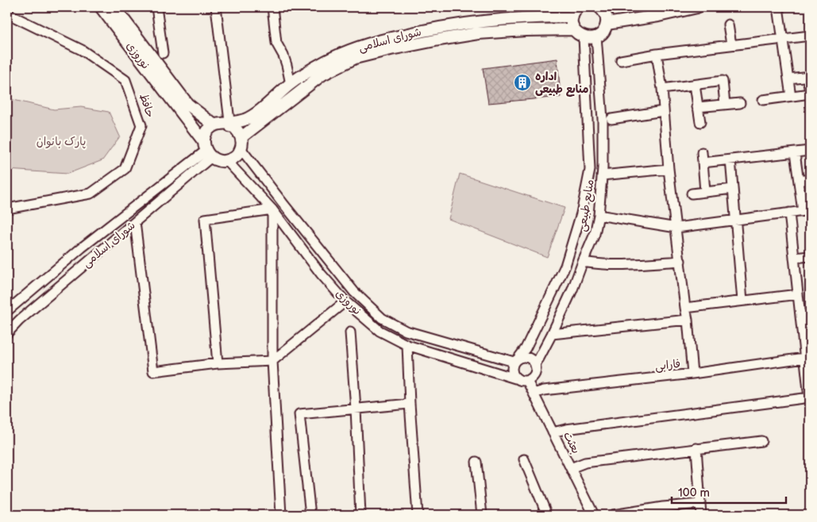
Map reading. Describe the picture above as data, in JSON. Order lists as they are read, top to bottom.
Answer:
{
  "streets": {
    "main road": ["شورای اسلامی", "نوروزی"],
    "street": [
      "حافظ",
      "منابع طبیعی",
      "فارابی",
      "بعثت"
    ]
  },
  "crossings": [
    ["شورای اسلامی", "نوروزی"],
    ["نوروزی", "منابع طبیعی"],
    ["نوروزی", "بعثت"],
    ["منابع طبیعی", "بعثت"],
    ["فارابی", "بعثت"]
  ],
  "parks": ["پارک بانوان"],
  "places": {
    "building": ["اداره منابع طبیعی"]
  },
  "scale_bar": "100 m"
}
